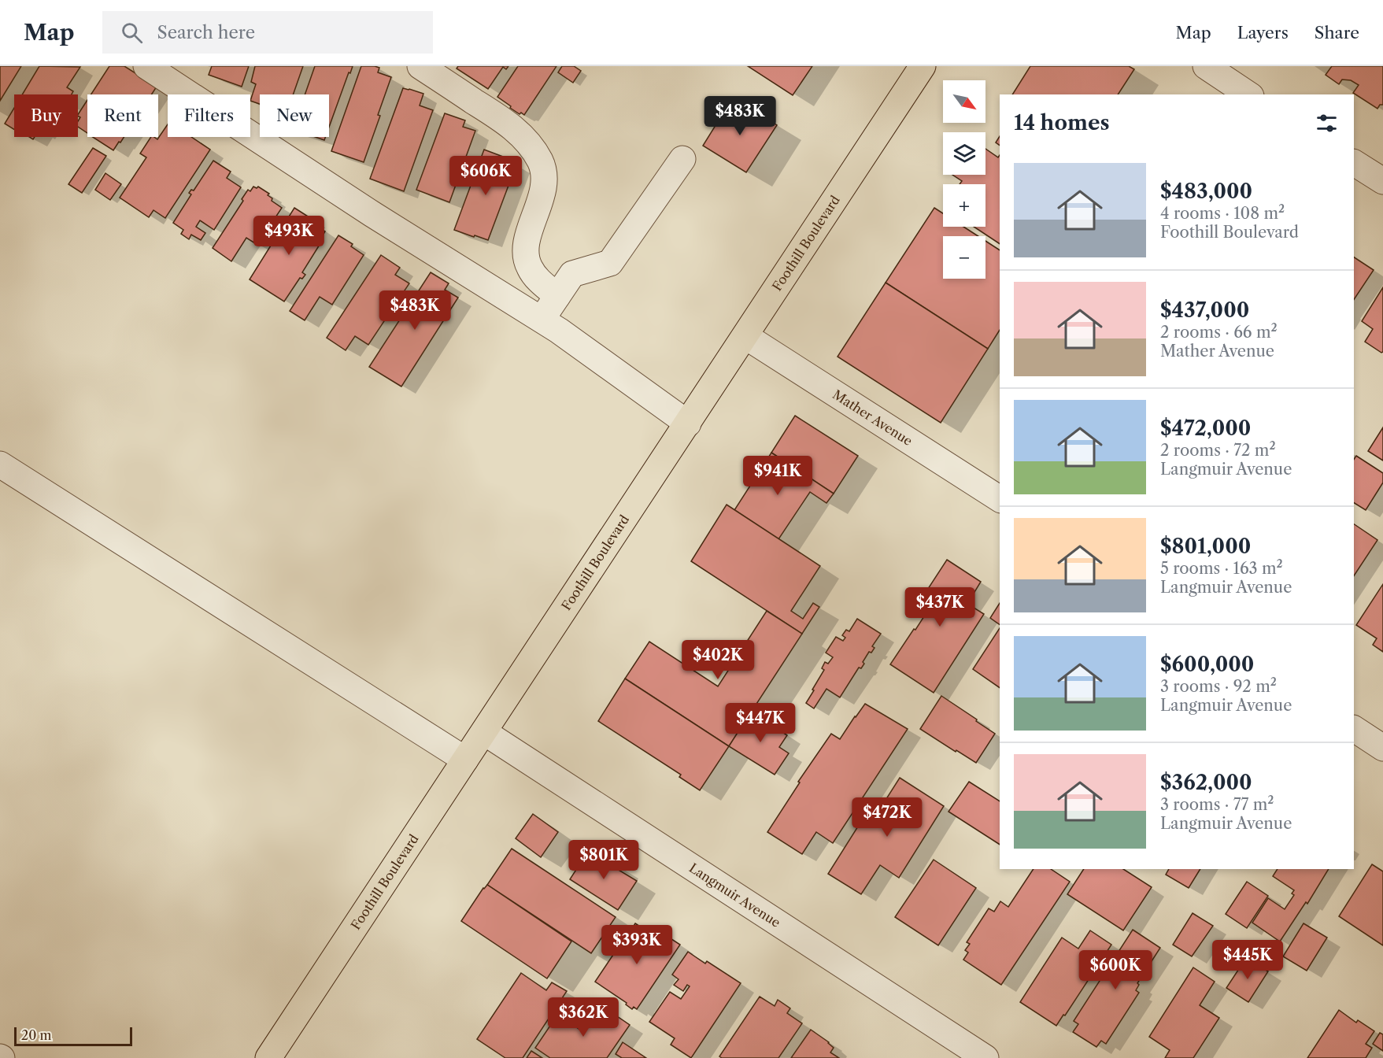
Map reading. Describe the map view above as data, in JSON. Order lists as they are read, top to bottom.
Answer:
{
  "streets": {
    "main road": ["Foothill Boulevard"],
    "street": ["Mather Avenue", "Langmuir Avenue"]
  },
  "crossings": [
    ["Foothill Boulevard", "Mather Avenue"],
    ["Foothill Boulevard", "Langmuir Avenue"]
  ],
  "scale_bar": "20 m",
  "north": "bottom right",
  "page": {
    "header": "Map",
    "search": "Search here",
    "nav": ["Map", "Layers", "Share"],
    "map_buttons": ["+", "−"],
    "chip": [
      "Buy",
      "Rent",
      "Filters",
      "New"
    ],
    "heading": "14 homes",
    "price": [
      "$483K",
      "$606K",
      "$493K",
      "$483K",
      "$941K",
      "$437K",
      "$402K",
      "$447K",
      "$472K",
      "$801K",
      "$393K",
      "$445K",
      "$600K",
      "$362K"
    ],
    "list": [
      {
        "name": "$483,000",
        "note": "4 rooms · 108 m² · Foothill Boulevard"
      },
      {
        "name": "$437,000",
        "note": "2 rooms · 66 m² · Mather Avenue"
      },
      {
        "name": "$472,000",
        "note": "2 rooms · 72 m² · Langmuir Avenue"
      },
      {
        "name": "$801,000",
        "note": "5 rooms · 163 m² · Langmuir Avenue"
      },
      {
        "name": "$600,000",
        "note": "3 rooms · 92 m² · Langmuir Avenue"
      },
      {
        "name": "$362,000",
        "note": "3 rooms · 77 m² · Langmuir Avenue"
      }
    ],
    "scale": "20 m"
  }
}
